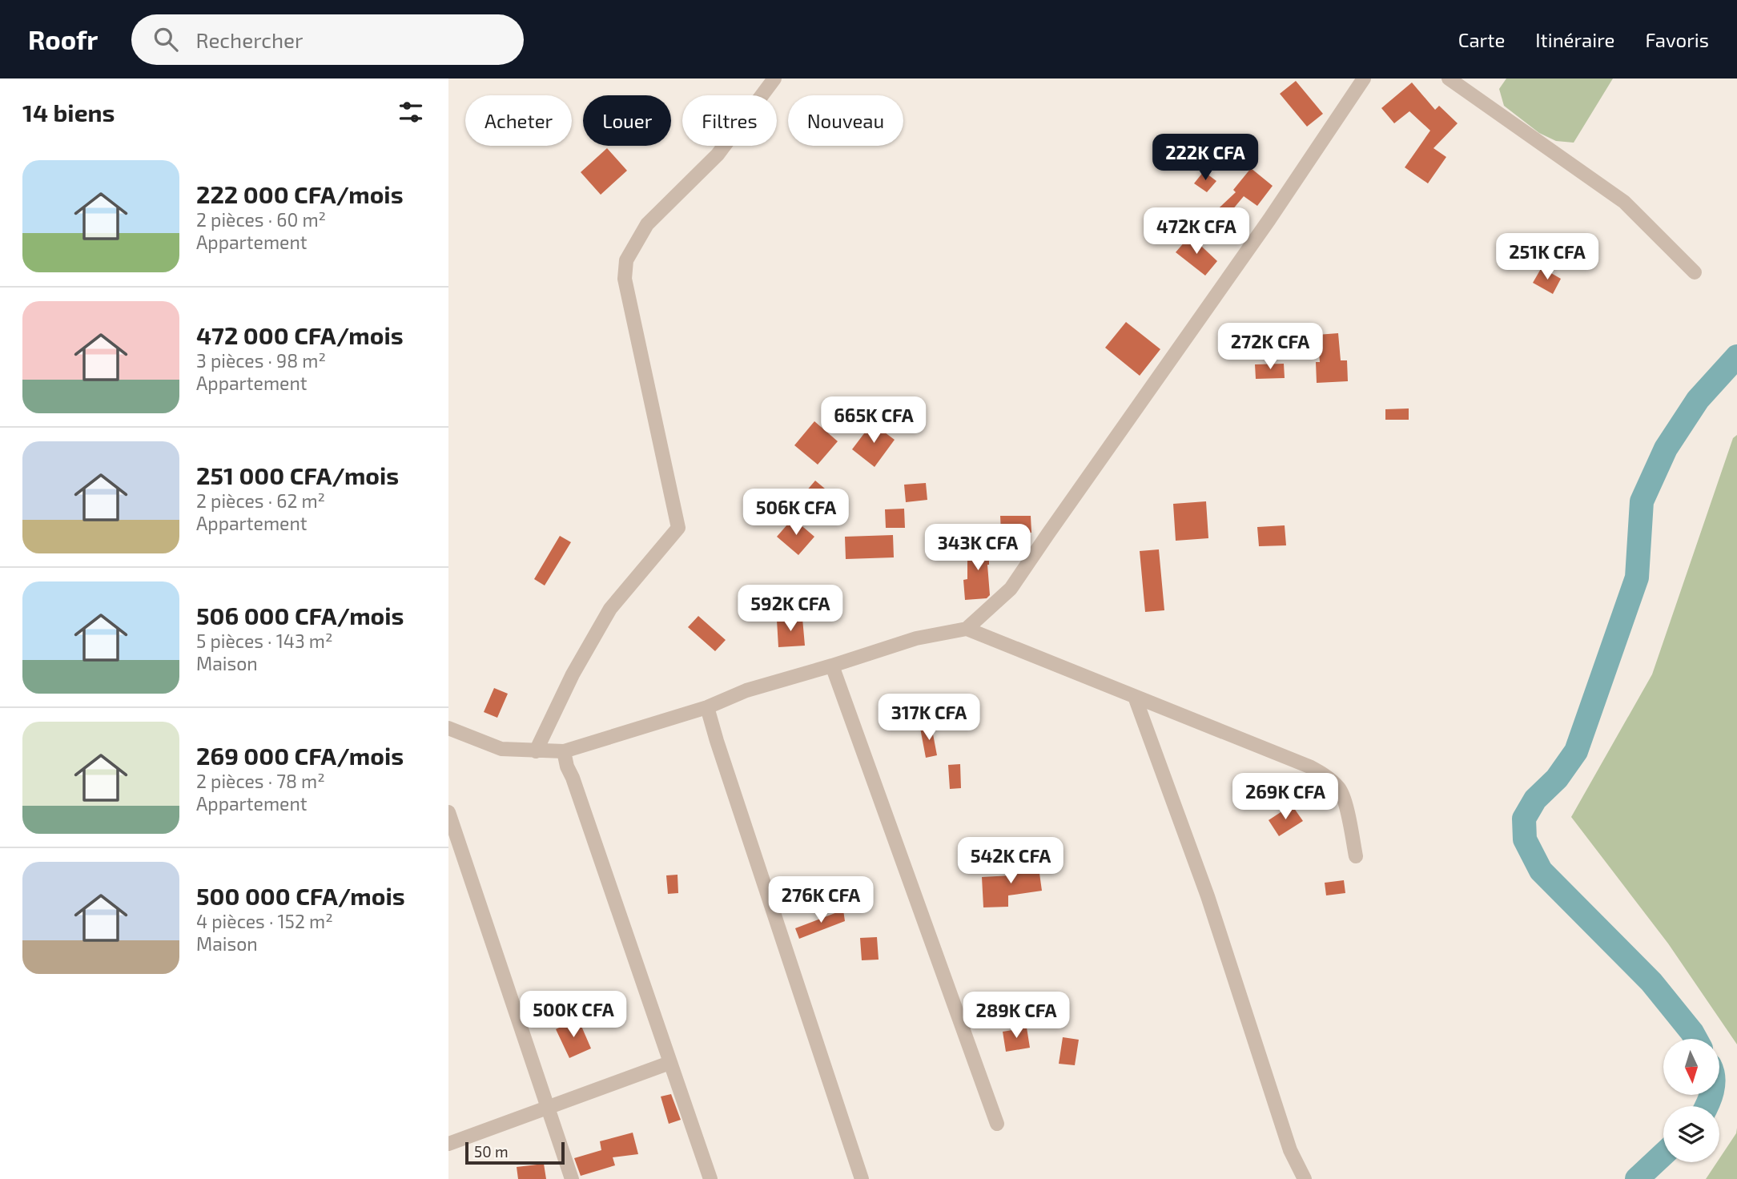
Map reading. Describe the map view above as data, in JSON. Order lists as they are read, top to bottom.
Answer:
{
  "scale_bar": "50 m",
  "north": "bottom",
  "page": {
    "header": "Roofr",
    "search": "Rechercher",
    "nav": ["Carte", "Itinéraire", "Favoris"],
    "heading": "14 biens",
    "chip": [
      "Acheter",
      "Louer",
      "Filtres",
      "Nouveau"
    ],
    "price": [
      "222K CFA",
      "472K CFA",
      "251K CFA",
      "272K CFA",
      "665K CFA",
      "506K CFA",
      "343K CFA",
      "592K CFA",
      "317K CFA",
      "269K CFA",
      "542K CFA",
      "276K CFA",
      "500K CFA",
      "289K CFA"
    ],
    "list": [
      {
        "name": "222 000 CFA/mois",
        "note": "2 pièces · 60 m² · Appartement"
      },
      {
        "name": "472 000 CFA/mois",
        "note": "3 pièces · 98 m² · Appartement"
      },
      {
        "name": "251 000 CFA/mois",
        "note": "2 pièces · 62 m² · Appartement"
      },
      {
        "name": "506 000 CFA/mois",
        "note": "5 pièces · 143 m² · Maison"
      },
      {
        "name": "269 000 CFA/mois",
        "note": "2 pièces · 78 m² · Appartement"
      },
      {
        "name": "500 000 CFA/mois",
        "note": "4 pièces · 152 m² · Maison"
      }
    ],
    "scale": "50 m"
  }
}
